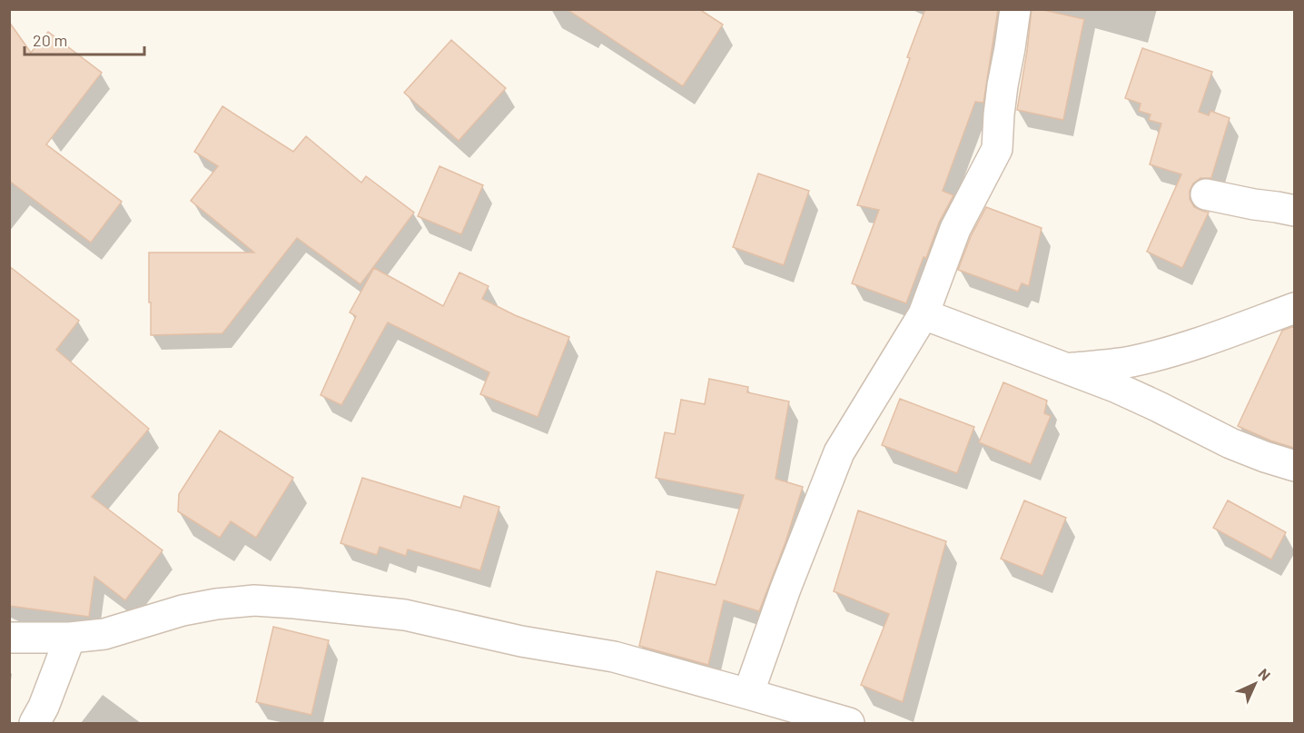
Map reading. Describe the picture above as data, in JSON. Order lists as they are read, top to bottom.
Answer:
{
  "scale_bar": "20 m",
  "north": "top right"
}
